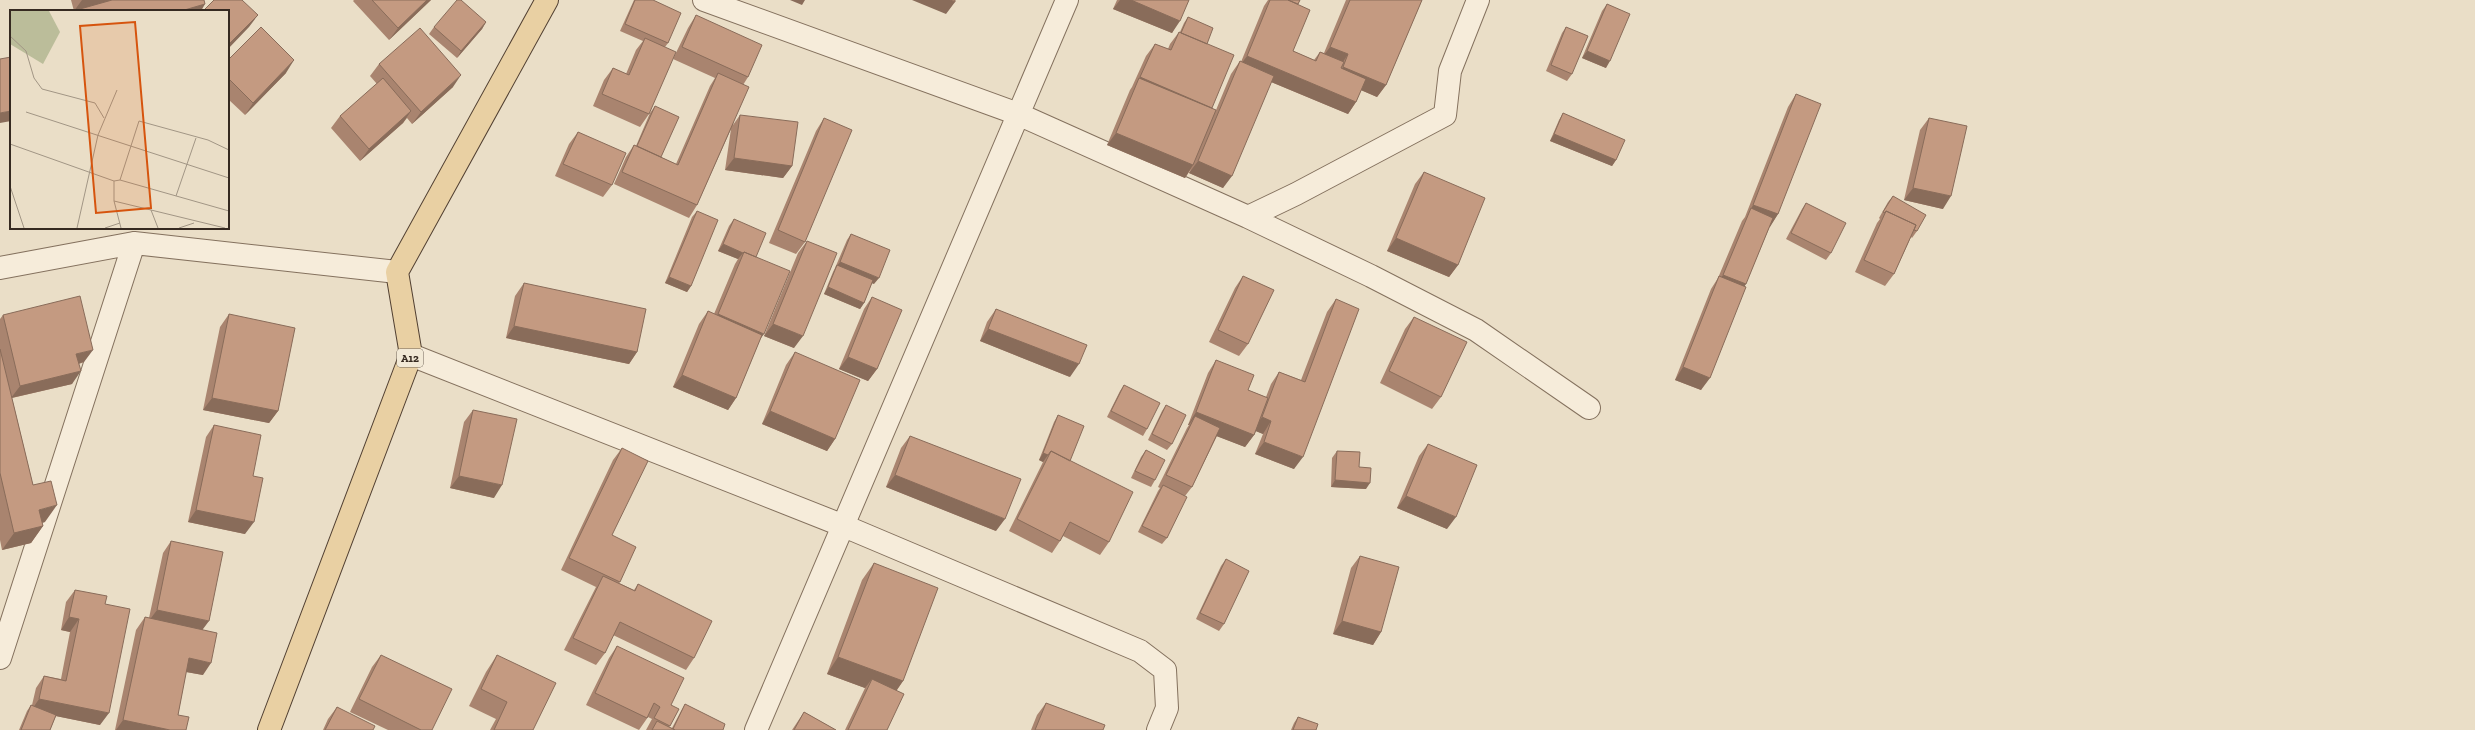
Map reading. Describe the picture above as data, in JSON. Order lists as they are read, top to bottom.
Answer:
{
  "streets": {
    "main road": ["A12"]
  }
}
